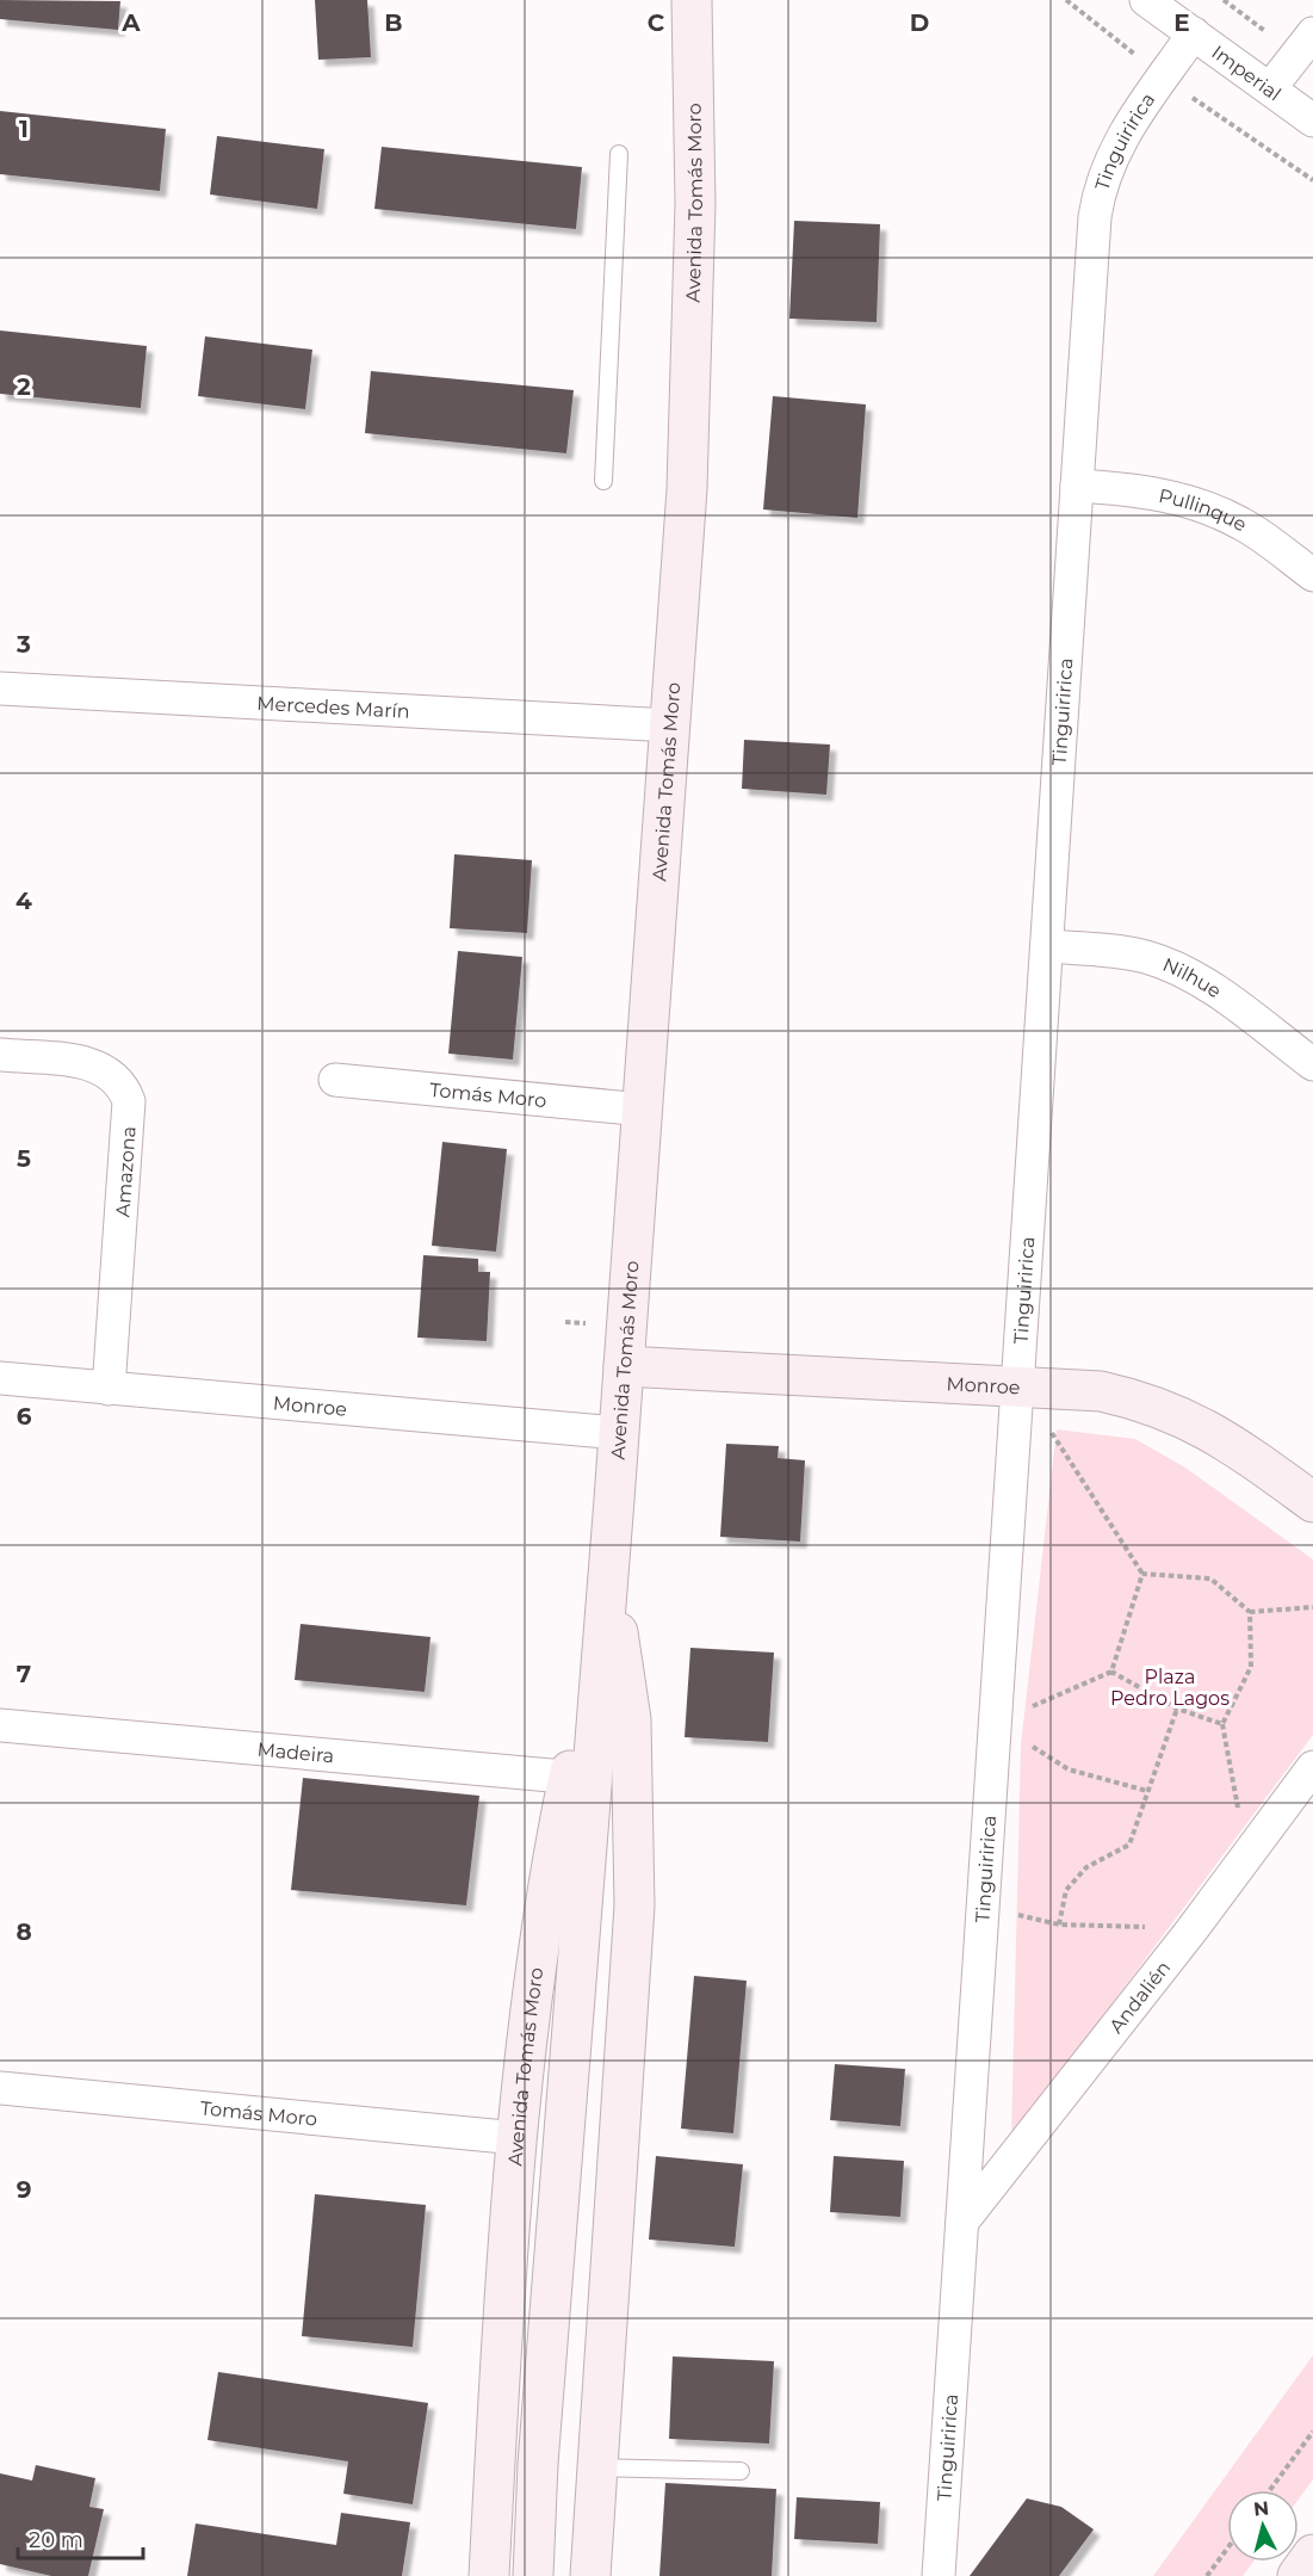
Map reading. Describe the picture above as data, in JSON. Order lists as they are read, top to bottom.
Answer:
{
  "streets": {
    "main road": ["Avenida Tomás Moro", "Monroe"],
    "street": [
      "Imperial",
      "Tinguiririca",
      "Pullinque",
      "Mercedes Marín",
      "Nilhue",
      "Tomás Moro",
      "Amazona",
      "Madeira",
      "Andalién"
    ]
  },
  "crossings": [
    ["Imperial", "Tinguiririca"],
    ["Tinguiririca", "Pullinque"],
    ["Tinguiririca", "Nilhue"],
    ["Tinguiririca", "Monroe"],
    ["Tinguiririca", "Andalién"],
    ["Avenida Tomás Moro", "Mercedes Marín"],
    ["Avenida Tomás Moro", "Tomás Moro"],
    ["Avenida Tomás Moro", "Monroe"],
    ["Avenida Tomás Moro", "Madeira"],
    ["Amazona", "Monroe"]
  ],
  "parks": ["Plaza Pedro Lagos"],
  "scale_bar": "20 m",
  "north": "top",
  "grid": {
    "columns": [
      "A",
      "B",
      "C",
      "D",
      "E"
    ],
    "rows": [
      "1",
      "2",
      "3",
      "4",
      "5",
      "6",
      "7",
      "8",
      "9"
    ]
  }
}
